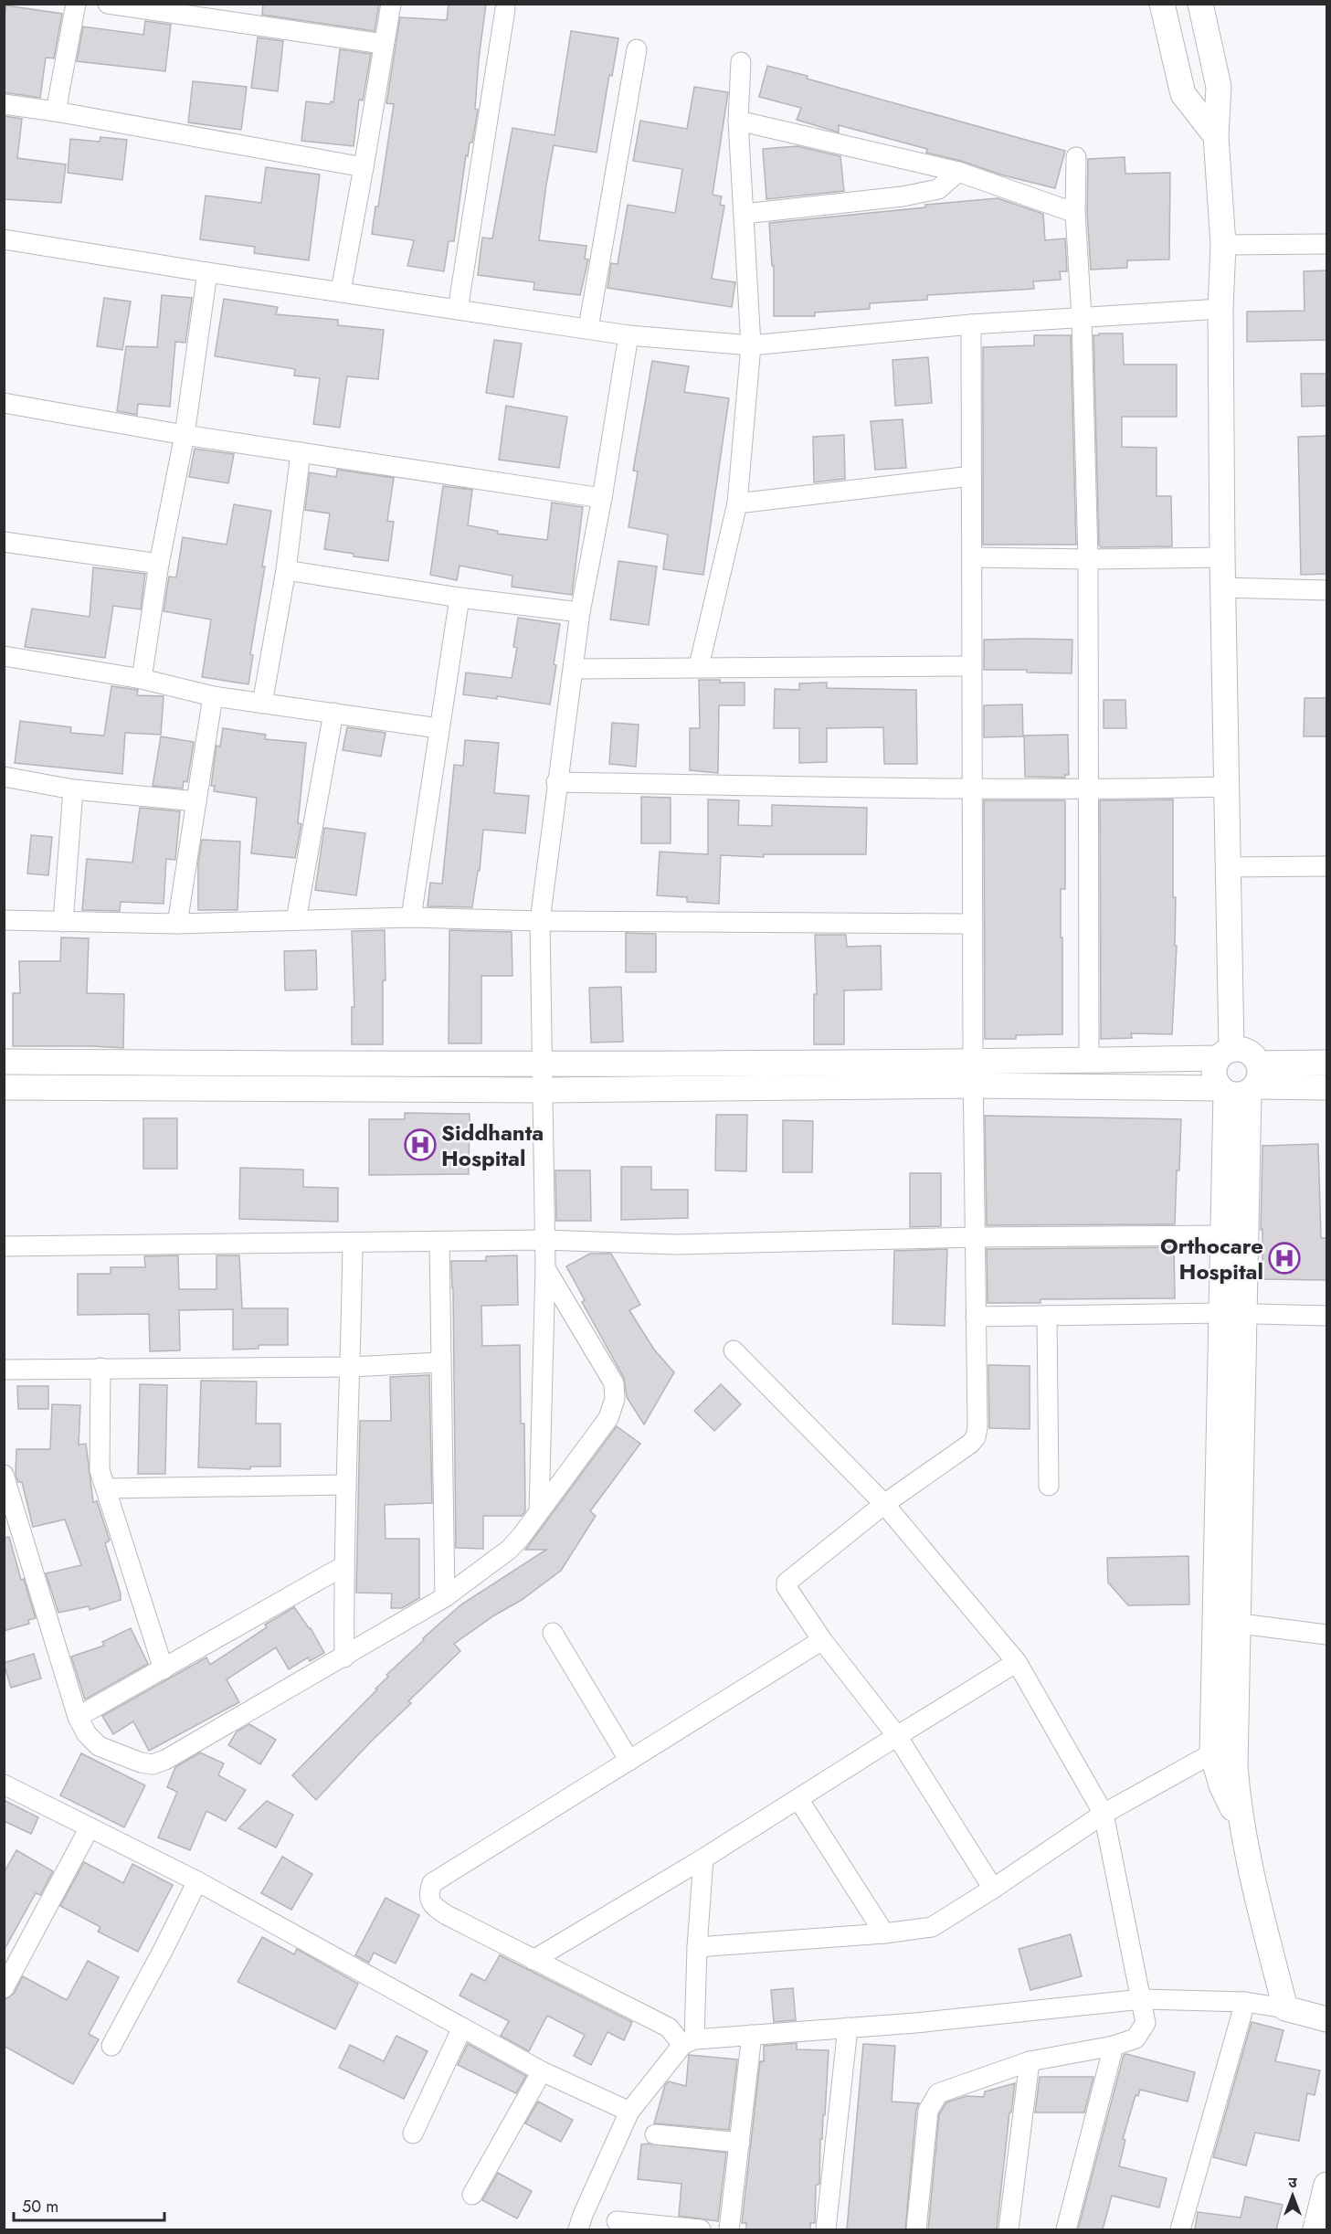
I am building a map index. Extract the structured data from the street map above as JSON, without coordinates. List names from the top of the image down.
{
  "places": {
    "hospital": ["Siddhanta Hospital", "Orthocare Hospital"]
  },
  "scale_bar": "50 m",
  "north": "top"
}
